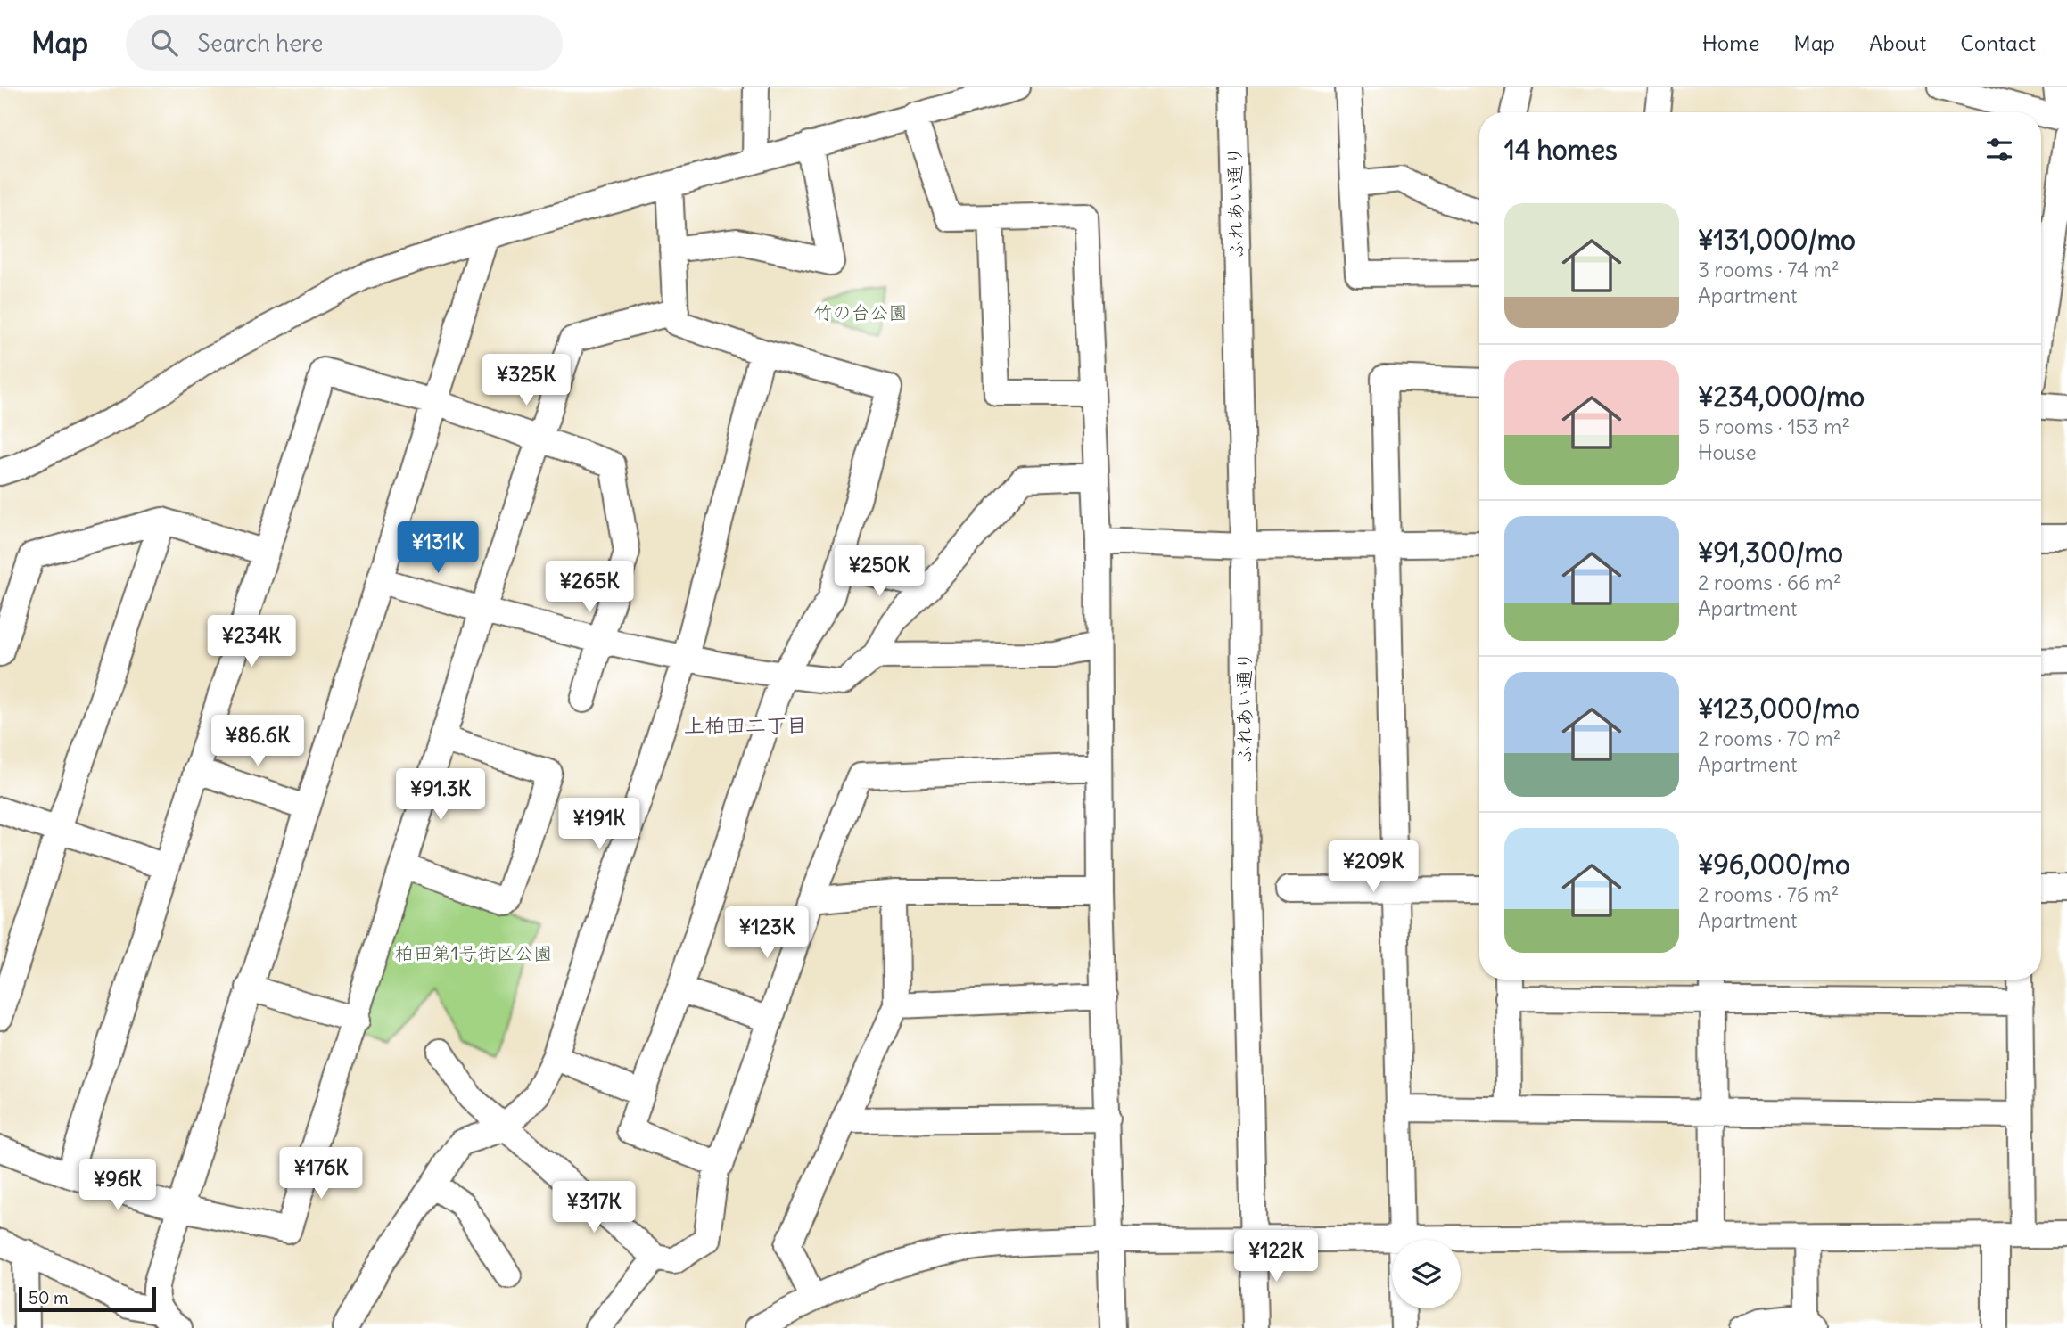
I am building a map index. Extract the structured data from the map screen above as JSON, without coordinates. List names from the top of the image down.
{
  "streets": {
    "street": ["ふれあい通り"]
  },
  "districts": ["上柏田二丁目"],
  "parks": ["竹の台公園", "柏田第1号街区公園"],
  "scale_bar": "50 m",
  "page": {
    "header": "Map",
    "search": "Search here",
    "nav": [
      "Home",
      "Map",
      "About",
      "Contact"
    ],
    "heading": "14 homes",
    "list": [
      {
        "name": "¥131,000/mo",
        "note": "3 rooms · 74 m² · Apartment"
      },
      {
        "name": "¥234,000/mo",
        "note": "5 rooms · 153 m² · House"
      },
      {
        "name": "¥91,300/mo",
        "note": "2 rooms · 66 m² · Apartment"
      },
      {
        "name": "¥123,000/mo",
        "note": "2 rooms · 70 m² · Apartment"
      },
      {
        "name": "¥96,000/mo",
        "note": "2 rooms · 76 m² · Apartment"
      }
    ],
    "price": [
      "¥325K",
      "¥131K",
      "¥250K",
      "¥265K",
      "¥234K",
      "¥86.6K",
      "¥91.3K",
      "¥191K",
      "¥209K",
      "¥123K",
      "¥176K",
      "¥96K",
      "¥317K",
      "¥122K"
    ],
    "scale": "50 m"
  }
}
